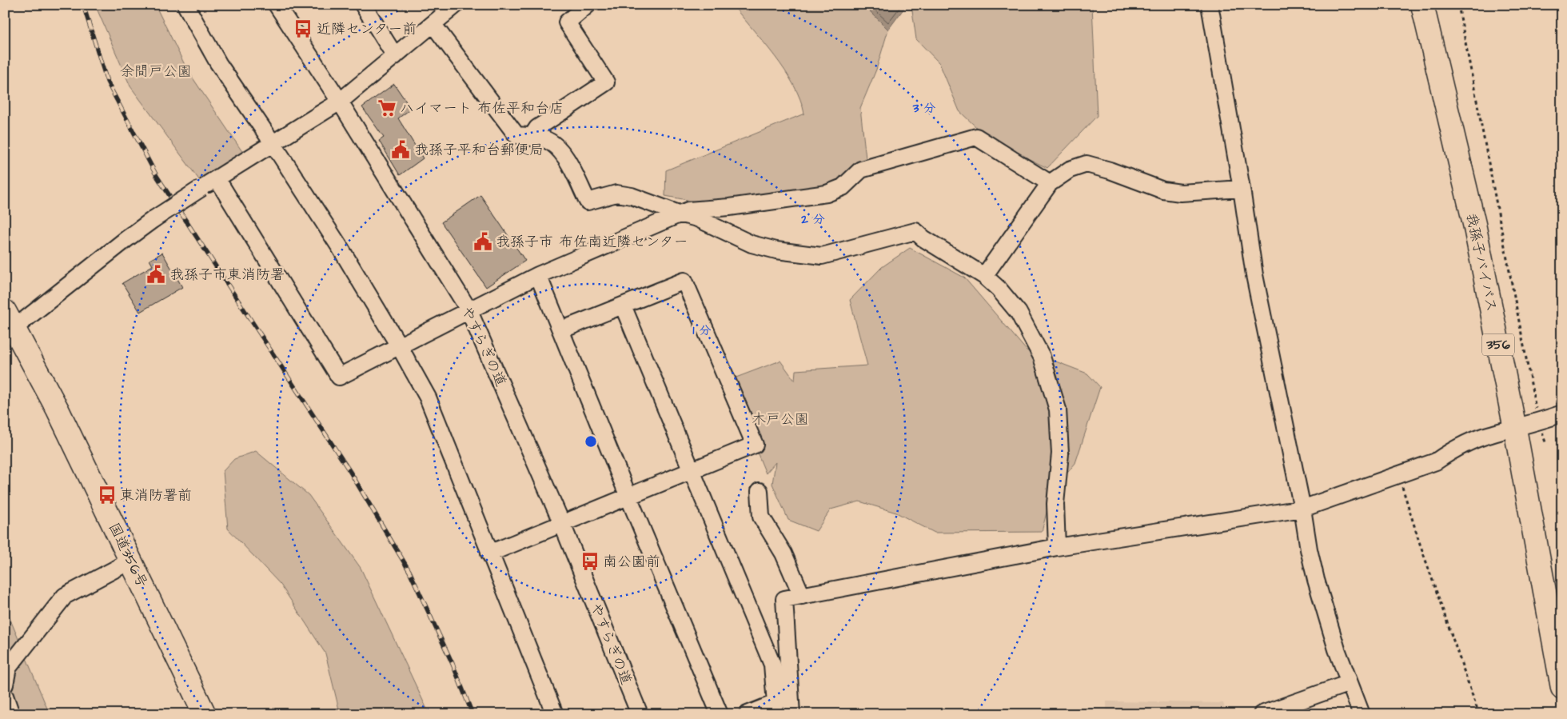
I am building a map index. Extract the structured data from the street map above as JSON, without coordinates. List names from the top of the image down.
{
  "streets": {
    "highway": ["我孫子バイパス", "356", "国道356号"],
    "street": ["やすらぎの道"]
  },
  "parks": ["余間戸公園", "木戸公園"],
  "places": {
    "bus stop": ["近隣センター前", "東消防署前", "南公園前"],
    "supermarket": ["ハイマート 布佐平和台店"],
    "public building": ["我孫子平和台郵便局", "我孫子市 布佐南近隣センター", "我孫子市東消防署"]
  },
  "rings": ["3 分", "2 分", "1 分"]
}
